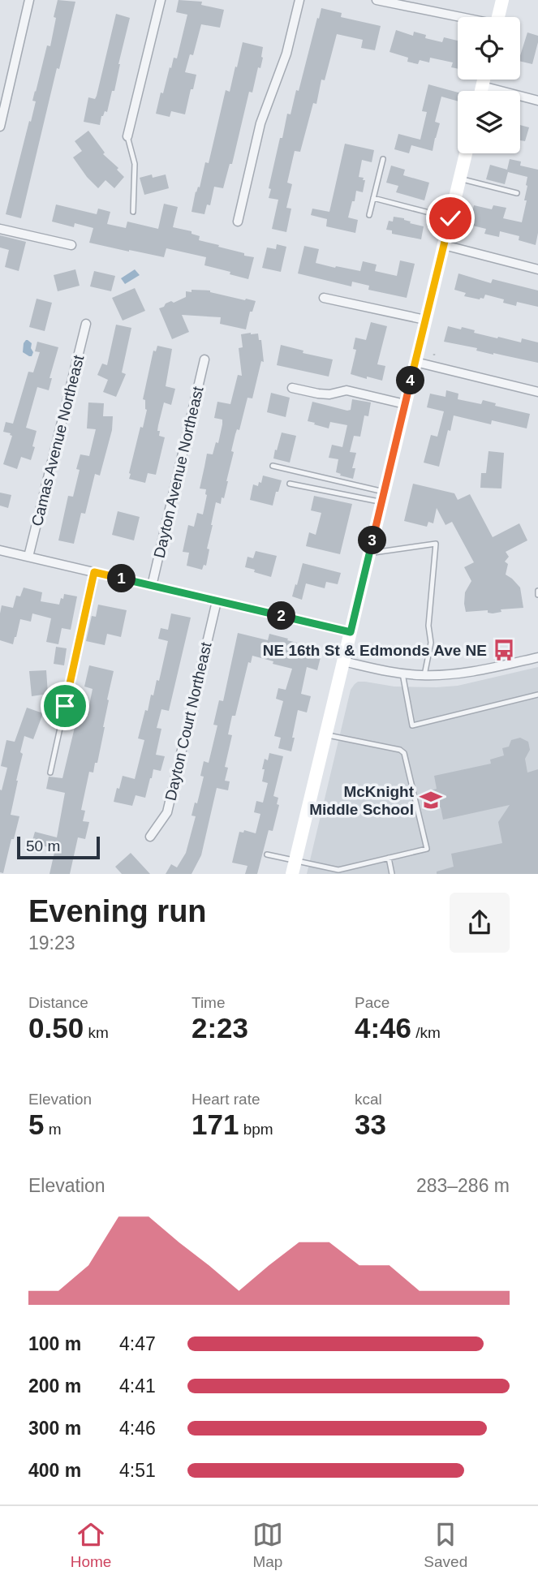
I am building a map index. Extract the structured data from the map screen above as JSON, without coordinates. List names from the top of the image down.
{
  "streets": {
    "street": ["Camas Avenue Northeast", "Dayton Avenue Northeast", "Dayton Court Northeast"]
  },
  "places": {
    "bus stop": ["NE 16th St & Edmonds Ave NE"],
    "school or university": ["McKnight Middle School"]
  },
  "scale_bar": "50 m",
  "page": {
    "pins": [
      "4",
      "3",
      "1",
      "2"
    ],
    "scale": "50 m",
    "heading": ["Evening run", "19:23"],
    "stats": [
      ["Distance", "0.50 km"],
      ["Time", "2:23"],
      ["Pace", "4:46 /km"],
      ["Elevation", "5 m"],
      ["Heart rate", "171 bpm"],
      ["kcal", "33"]
    ],
    "chart": ["Elevation", "283–286 m"],
    "list": [
      {
        "name": "100 m",
        "note": "4:47"
      },
      {
        "name": "200 m",
        "note": "4:41"
      },
      {
        "name": "300 m",
        "note": "4:46"
      },
      {
        "name": "400 m",
        "note": "4:51"
      }
    ],
    "tabs": ["Home", "Map", "Saved"]
  }
}
